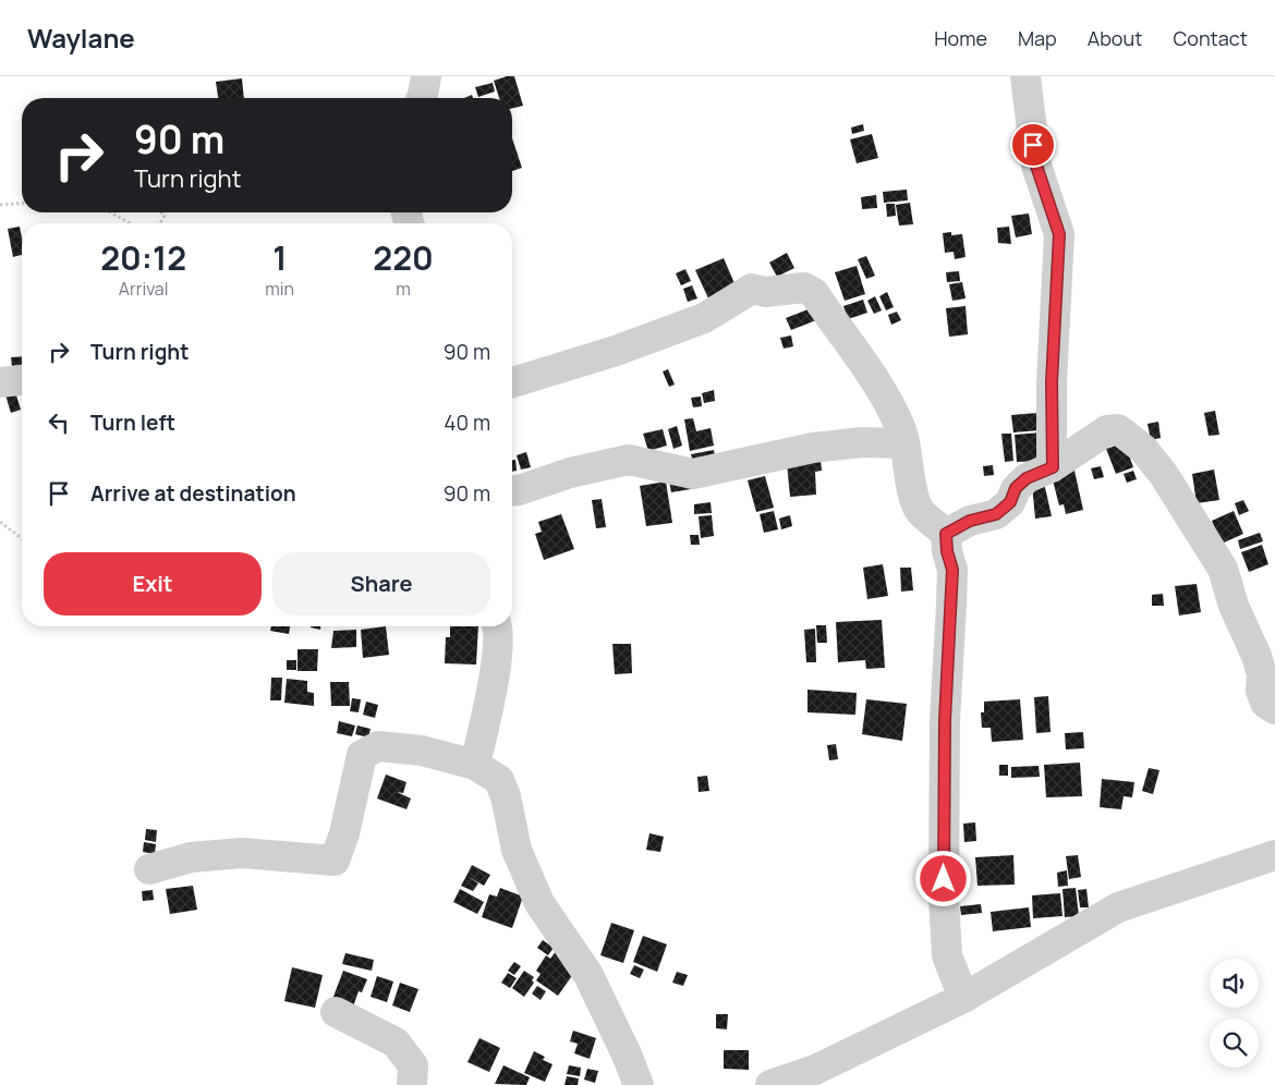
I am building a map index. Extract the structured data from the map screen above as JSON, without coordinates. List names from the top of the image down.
{
  "page": {
    "header": "Waylane",
    "nav": [
      "Home",
      "Map",
      "About",
      "Contact"
    ],
    "turn": ["90 m", "Turn right"],
    "eta": [
      "20:12",
      "Arrival",
      "1",
      "min",
      "220",
      "m"
    ],
    "list": [
      {
        "name": "Turn right",
        "value": "90 m"
      },
      {
        "name": "Turn left",
        "value": "40 m"
      },
      {
        "name": "Arrive at destination",
        "value": "90 m"
      }
    ],
    "buttons": ["Exit", "Share"]
  }
}
